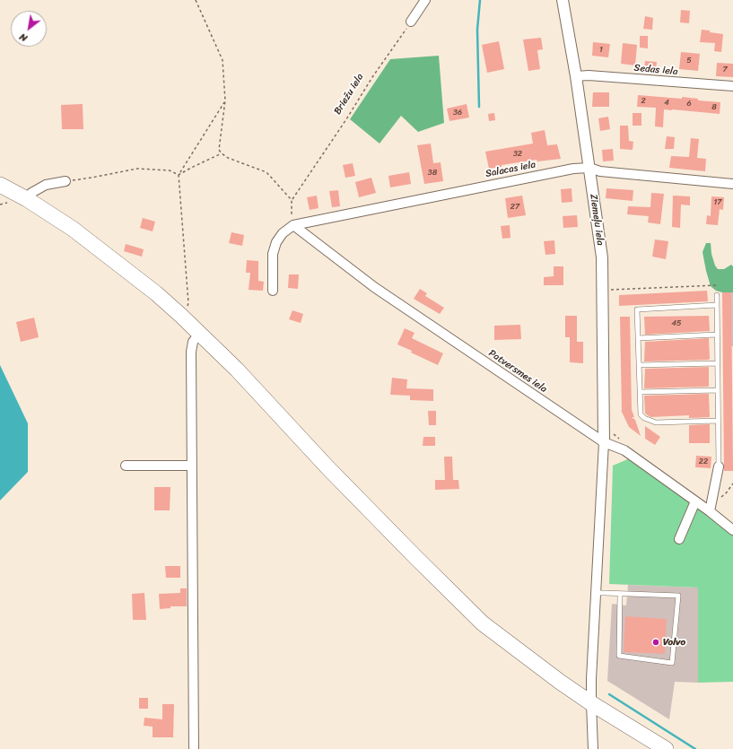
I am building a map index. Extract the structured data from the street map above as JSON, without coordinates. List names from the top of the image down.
{
  "streets": {
    "street": [
      "Sedas iela",
      "Salacas iela",
      "Ziemeļu iela",
      "Patversmes iela"
    ],
    "path": ["Briežu iela"]
  },
  "crossings": [
    ["Sedas iela", "Ziemeļu iela"],
    ["Salacas iela", "Ziemeļu iela"],
    ["Salacas iela", "Patversmes iela"],
    ["Ziemeļu iela", "Patversmes iela"]
  ],
  "places": ["Volvo"],
  "house_numbers": [
    "1",
    "5",
    "7",
    "2",
    "4",
    "6",
    "8",
    "36",
    "32",
    "38",
    "17",
    "27",
    "45",
    "22"
  ],
  "north": "bottom left"
}
